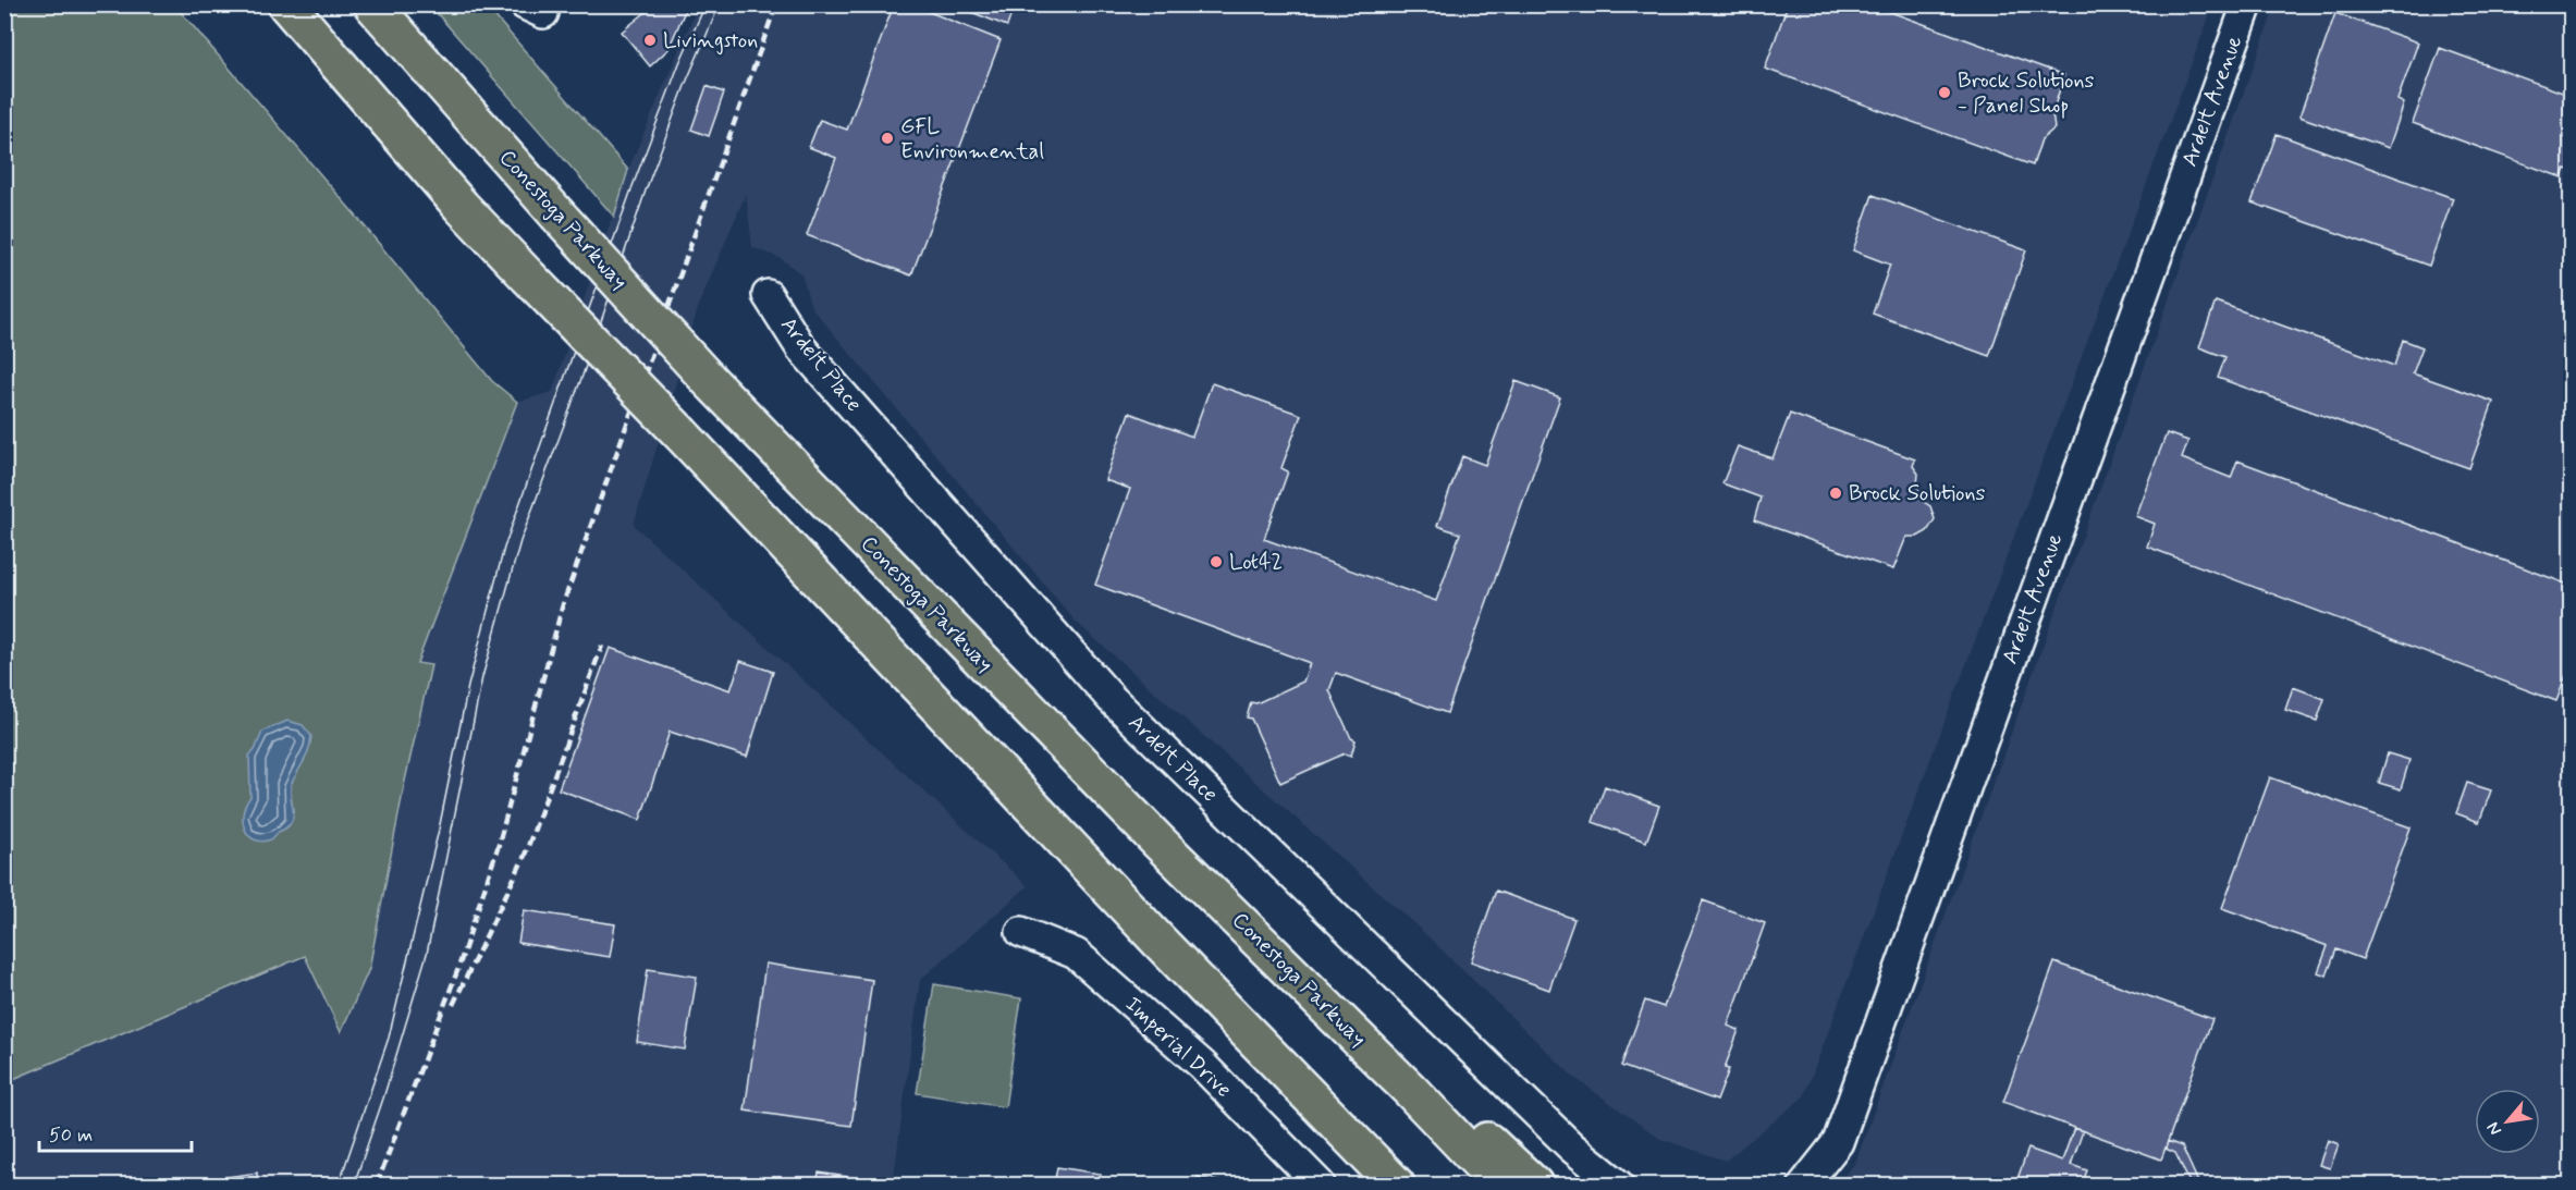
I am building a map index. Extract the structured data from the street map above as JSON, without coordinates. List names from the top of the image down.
{
  "streets": {
    "highway": ["Conestoga Parkway"],
    "street": ["Ardelt Avenue", "Ardelt Place", "Imperial Drive"]
  },
  "places": [
    "Livingston",
    "Brock Solutions - Panel Shop",
    "GFL Environmental",
    "Brock Solutions",
    "Lot42"
  ],
  "scale_bar": "50 m",
  "north": "bottom left"
}
